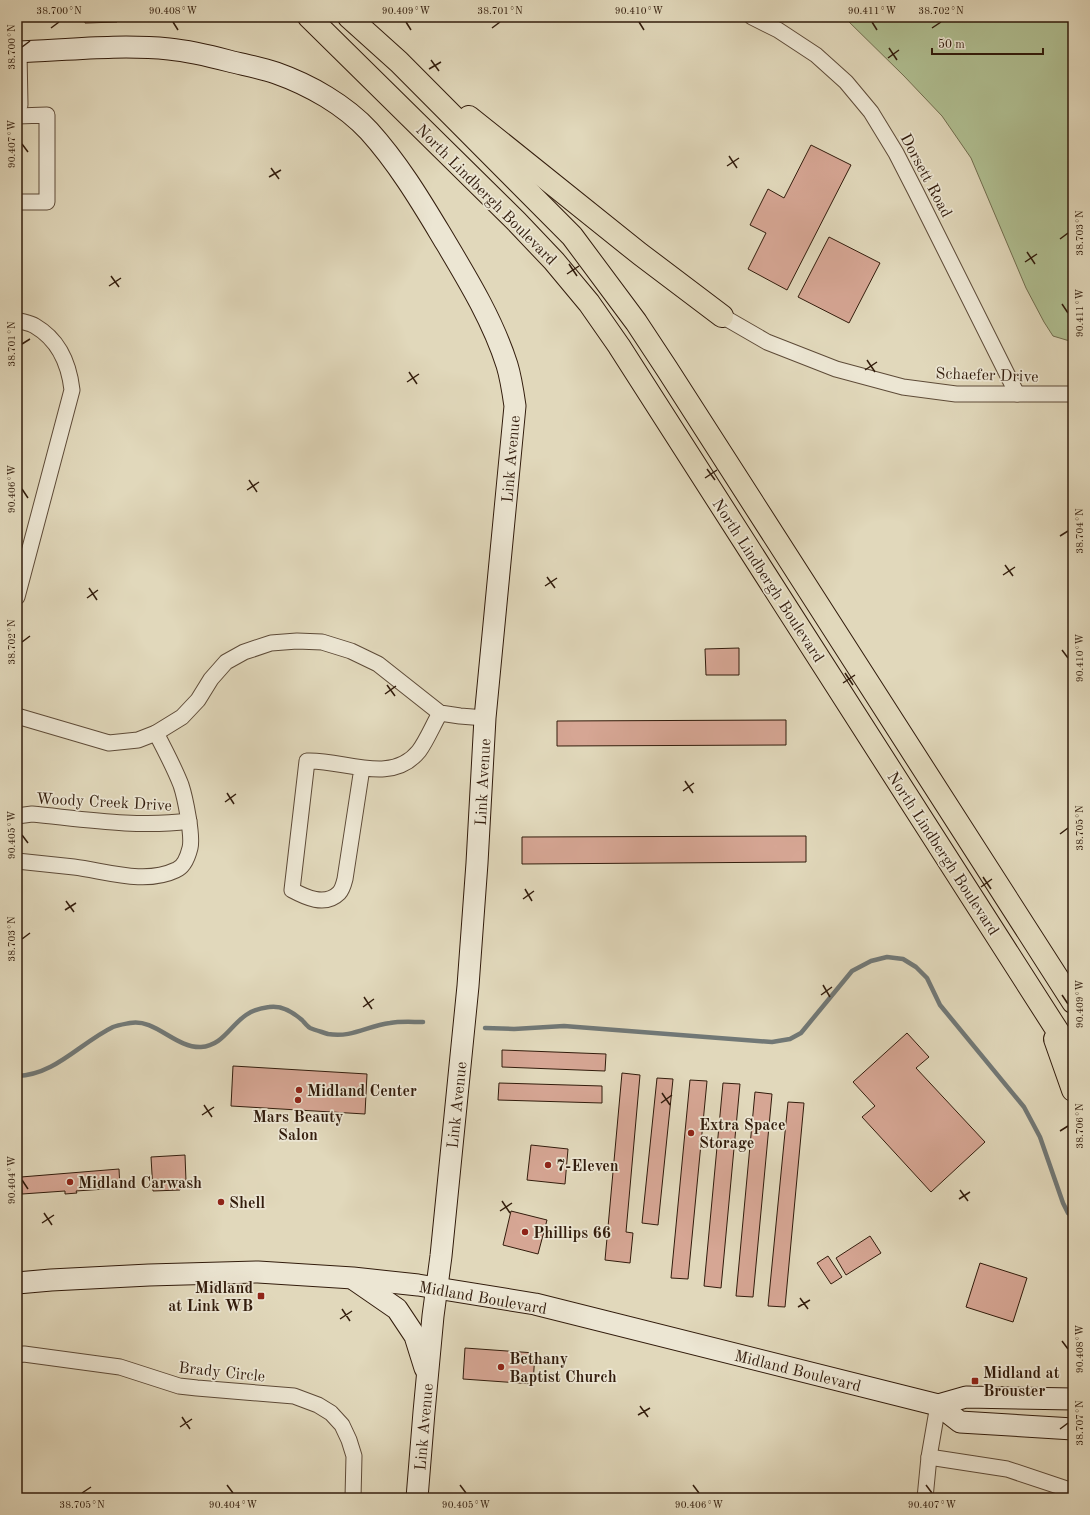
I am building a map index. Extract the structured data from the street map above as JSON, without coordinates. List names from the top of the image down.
{
  "streets": {
    "highway": ["North Lindbergh Boulevard"],
    "street": [
      "Dorsett Road",
      "Schaefer Drive",
      "Link Avenue",
      "Woody Creek Drive",
      "Midland Boulevard",
      "Brady Circle"
    ]
  },
  "crossings": [
    ["Dorsett Road", "Schaefer Drive"],
    ["Link Avenue", "Midland Boulevard"]
  ],
  "places": {
    "other": [
      "Midland Center",
      "Mars Beauty Salon",
      "Extra Space Storage",
      "7-Eleven",
      "Midland Carwash",
      "Shell",
      "Phillips 66",
      "Bethany Baptist Church"
    ],
    "transit": ["Midland at Link WB", "Midland at Brouster"]
  },
  "scale_bar": "50 m",
  "coordinates": [
    "38.700°N",
    "90.408°W",
    "90.409°W",
    "38.701°N",
    "90.410°W",
    "90.411°W",
    "38.702°N",
    "90.407°W",
    "38.703°N",
    "90.406°W",
    "38.704°N",
    "38.705°N",
    "90.405°W",
    "38.706°N",
    "90.404°W",
    "38.707°N"
  ]
}
